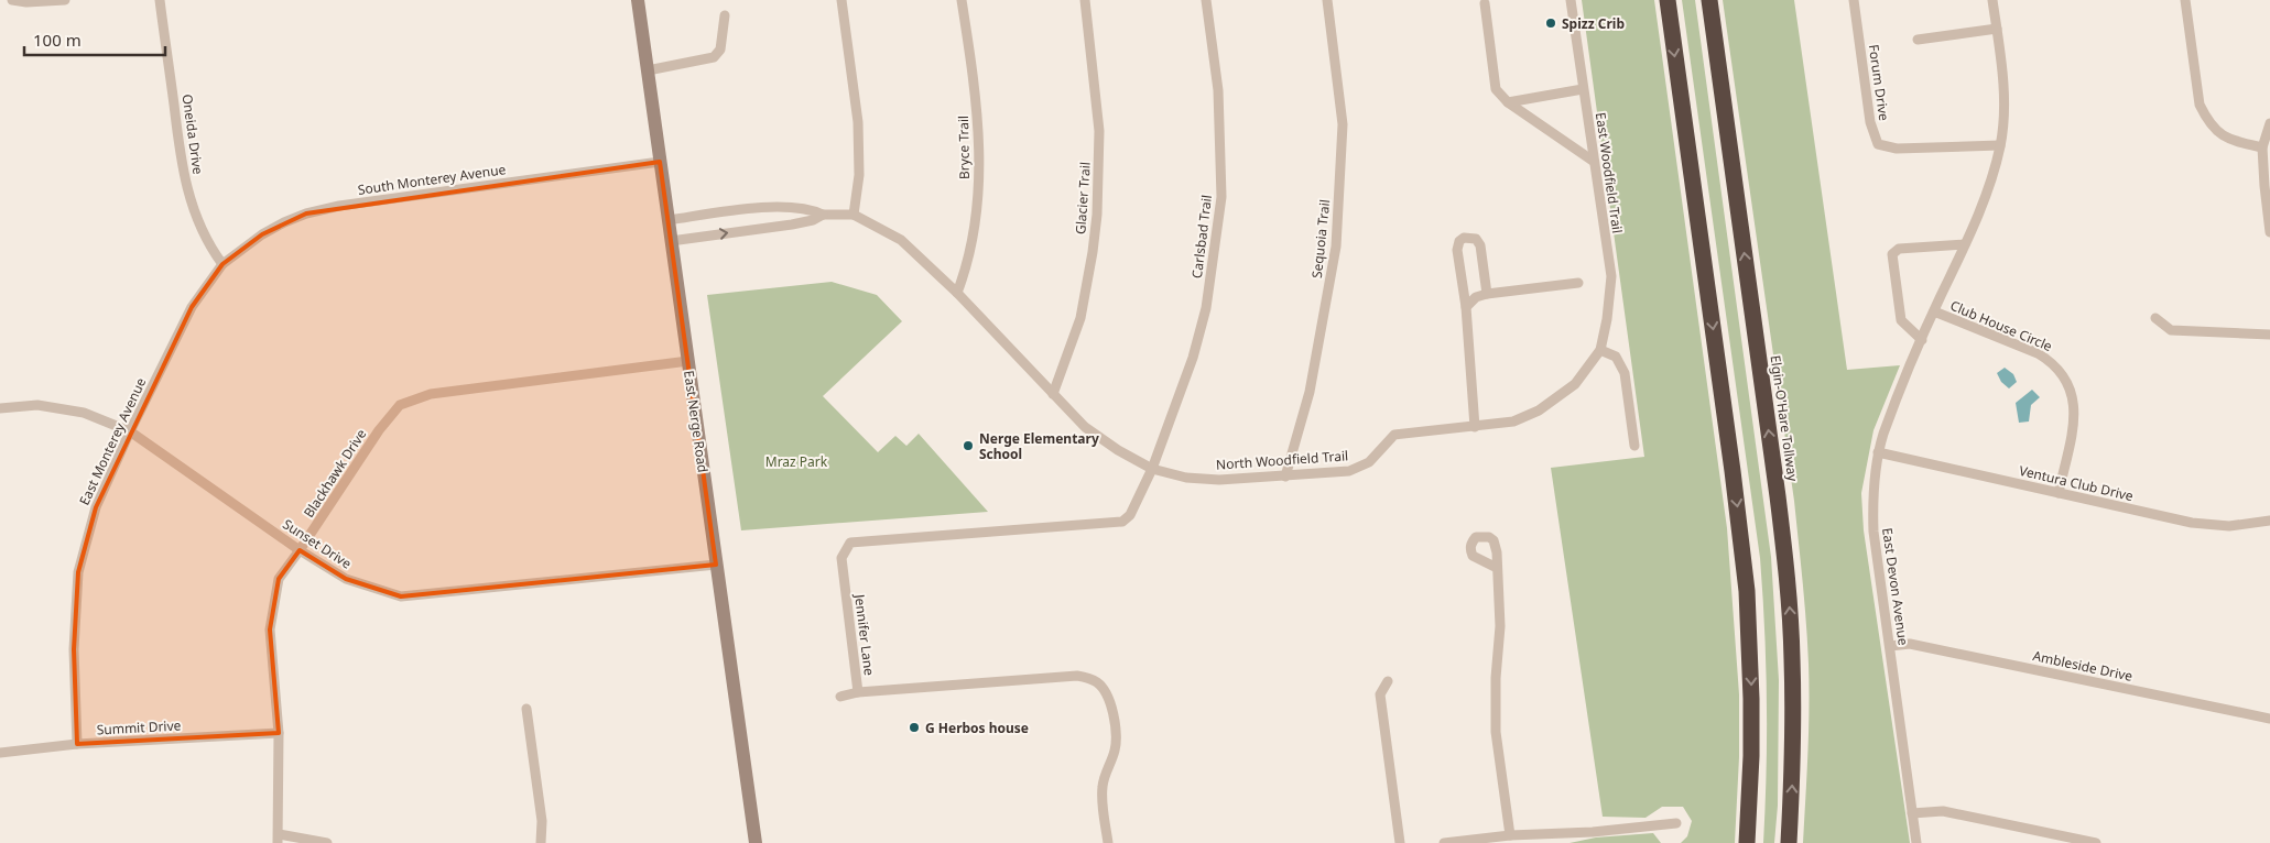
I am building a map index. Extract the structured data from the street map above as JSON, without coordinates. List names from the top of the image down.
{
  "streets": {
    "highway": ["Elgin-O'Hare Tollway"],
    "main road": ["East Nerge Road"],
    "street": [
      "Forum Drive",
      "Oneida Drive",
      "Bryce Trail",
      "East Woodfield Trail",
      "South Monterey Avenue",
      "Glacier Trail",
      "Carlsbad Trail",
      "Sequoia Trail",
      "Club House Circle",
      "East Monterey Avenue",
      "North Woodfield Trail",
      "Blackhawk Drive",
      "Ventura Club Drive",
      "Sunset Drive",
      "East Devon Avenue",
      "Jennifer Lane",
      "Ambleside Drive",
      "Summit Drive"
    ]
  },
  "crossings": [
    ["Forum Drive", "East Devon Avenue"],
    ["Oneida Drive", "South Monterey Avenue"],
    ["Oneida Drive", "East Monterey Avenue"],
    ["Bryce Trail", "North Woodfield Trail"],
    ["East Woodfield Trail", "North Woodfield Trail"],
    ["South Monterey Avenue", "East Nerge Road"],
    ["South Monterey Avenue", "East Monterey Avenue"],
    ["Glacier Trail", "North Woodfield Trail"],
    ["Carlsbad Trail", "North Woodfield Trail"],
    ["Carlsbad Trail", "Jennifer Lane"],
    ["Sequoia Trail", "North Woodfield Trail"],
    ["Club House Circle", "Ventura Club Drive"],
    ["Club House Circle", "East Devon Avenue"],
    ["East Nerge Road", "Blackhawk Drive"],
    ["East Nerge Road", "Sunset Drive"],
    ["East Monterey Avenue", "Sunset Drive"],
    ["East Monterey Avenue", "Summit Drive"],
    ["North Woodfield Trail", "Jennifer Lane"],
    ["Blackhawk Drive", "Sunset Drive"],
    ["Blackhawk Drive", "Summit Drive"],
    ["Ventura Club Drive", "East Devon Avenue"],
    ["East Devon Avenue", "Ambleside Drive"]
  ],
  "parks": ["Mraz Park"],
  "places": ["Spizz Crib", "Nerge Elementary School", "G Herbos house"],
  "scale_bar": "100 m"
}
